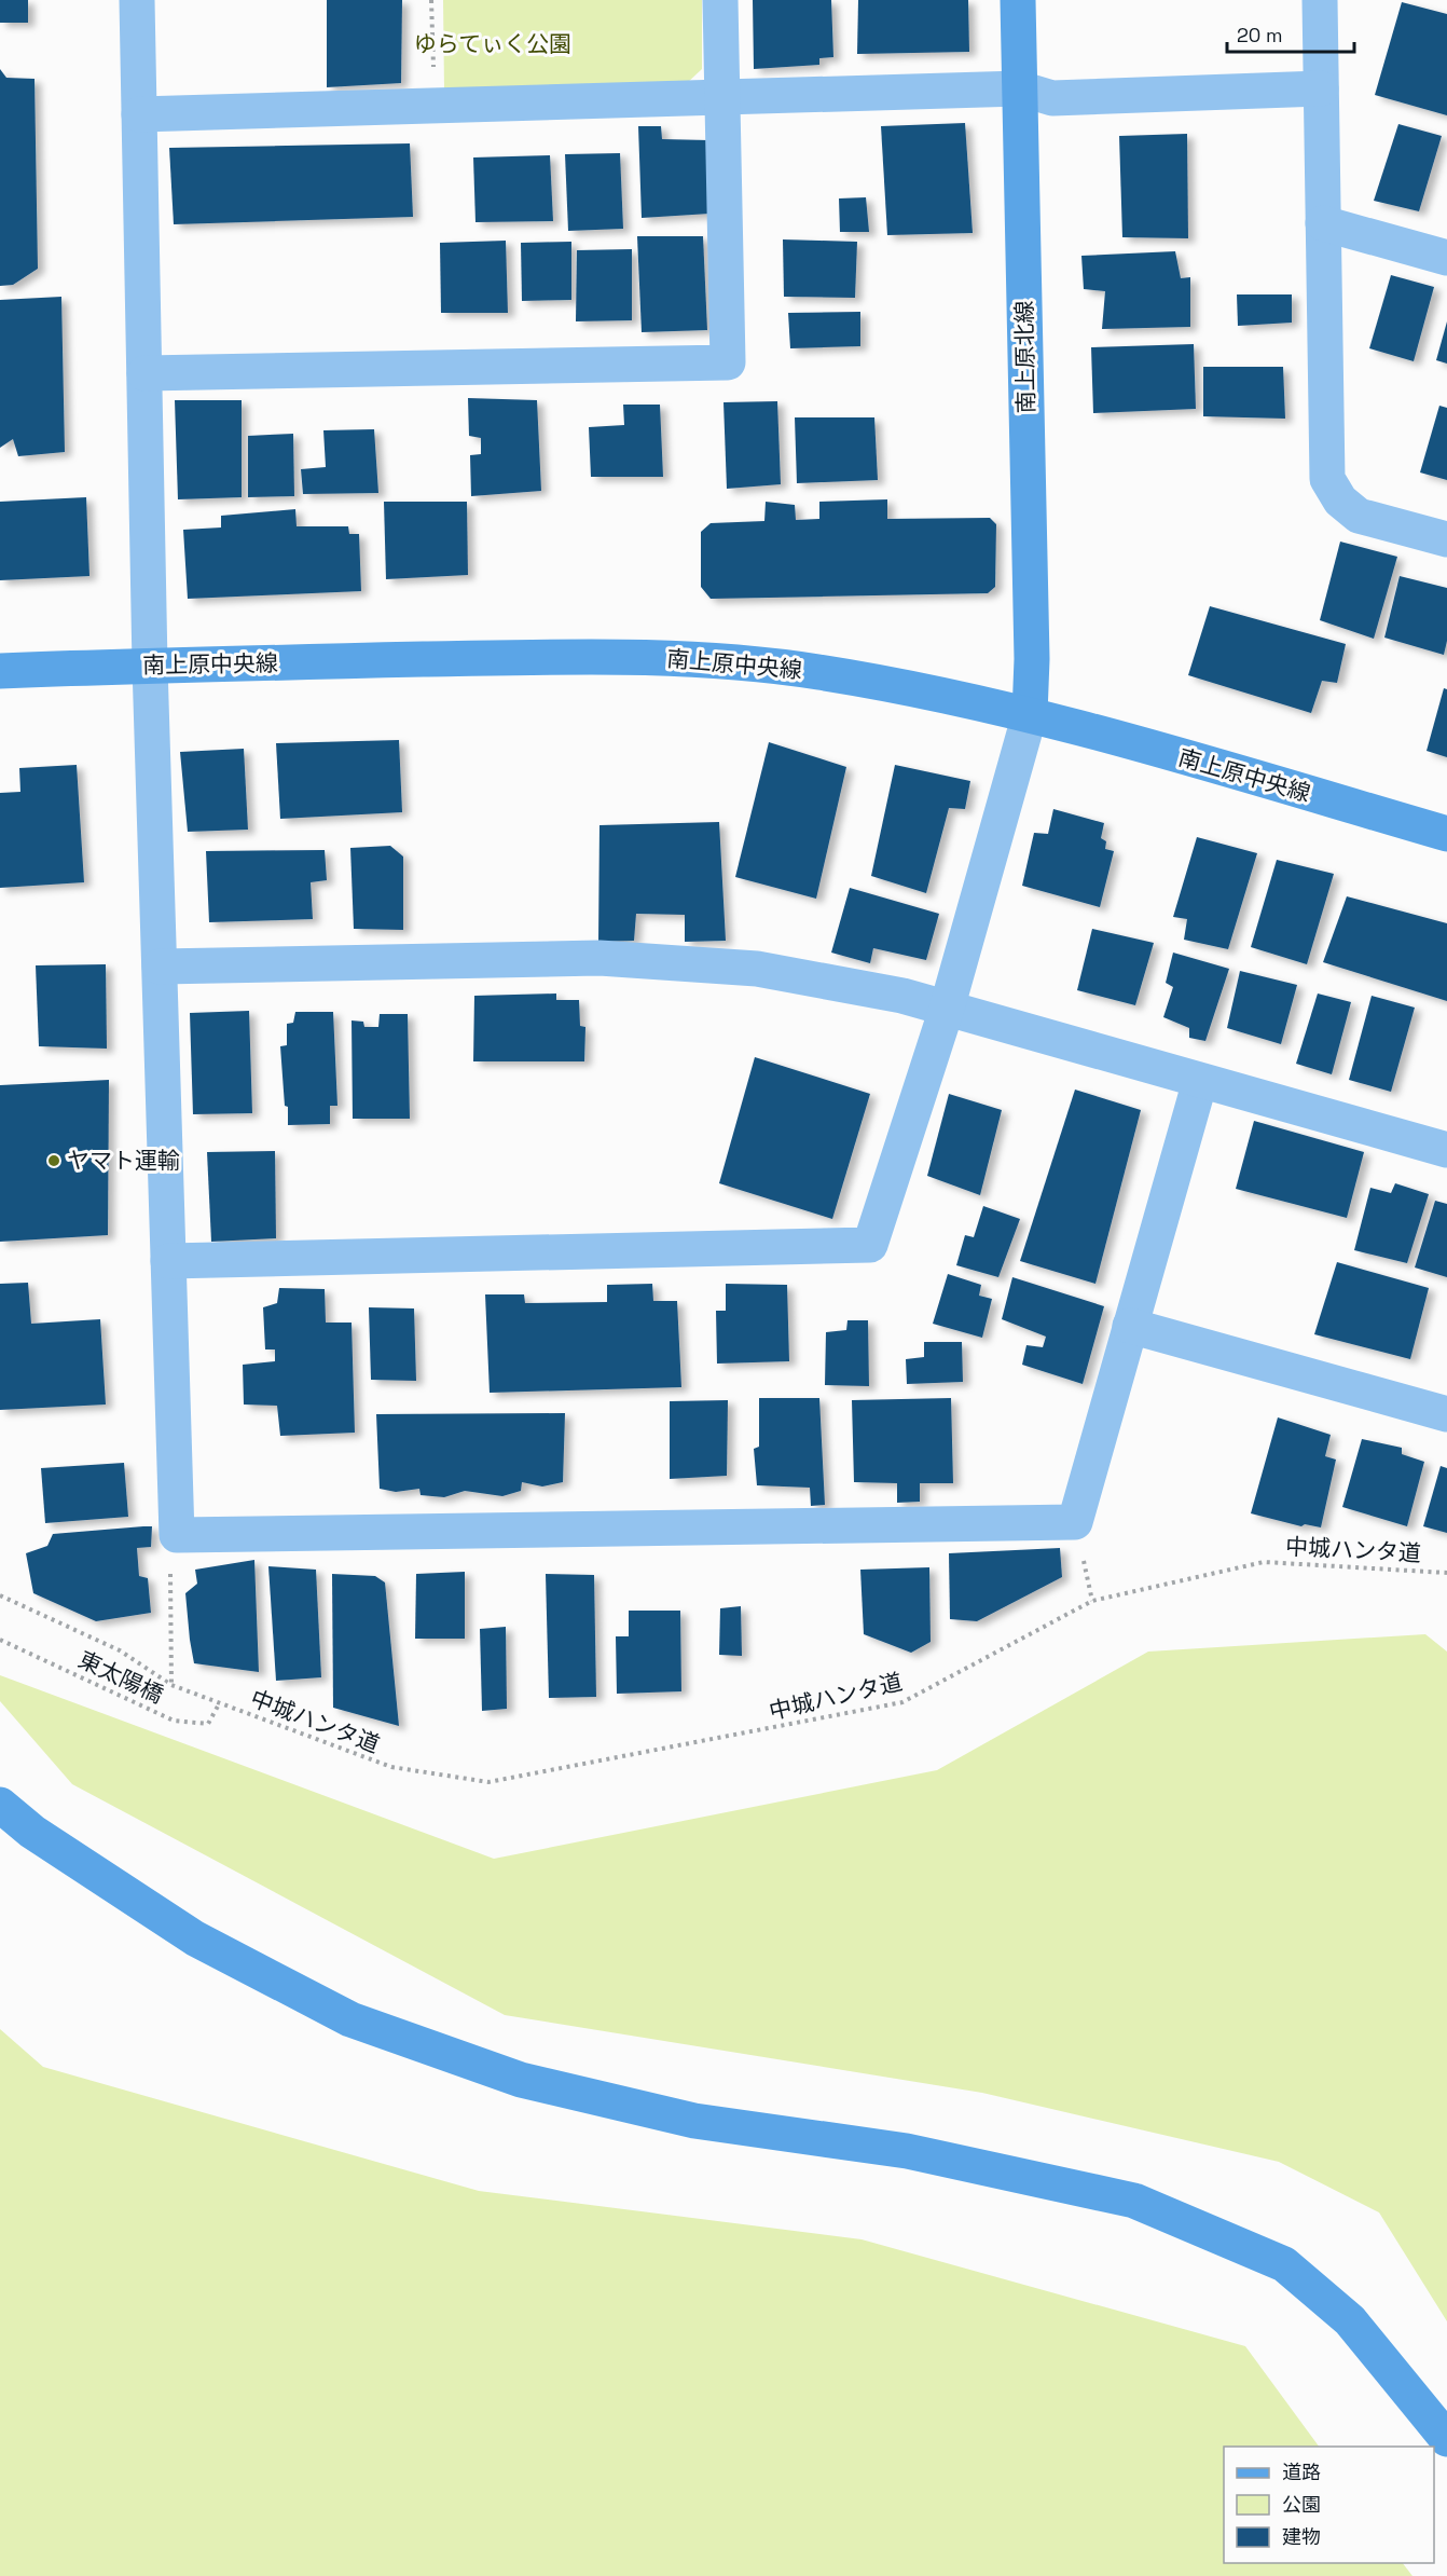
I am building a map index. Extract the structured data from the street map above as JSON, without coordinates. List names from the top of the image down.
{
  "streets": {
    "street": ["南上原北線", "南上原中央線"],
    "path": ["中城ハンタ道", "東太陽橋"]
  },
  "crossings": [
    ["南上原北線", "南上原中央線"],
    ["中城ハンタ道", "東太陽橋"]
  ],
  "parks": ["ゆらてぃく公園"],
  "places": ["ヤマト運輸"],
  "legend": ["道路", "公園", "建物"],
  "scale_bar": "20 m"
}
